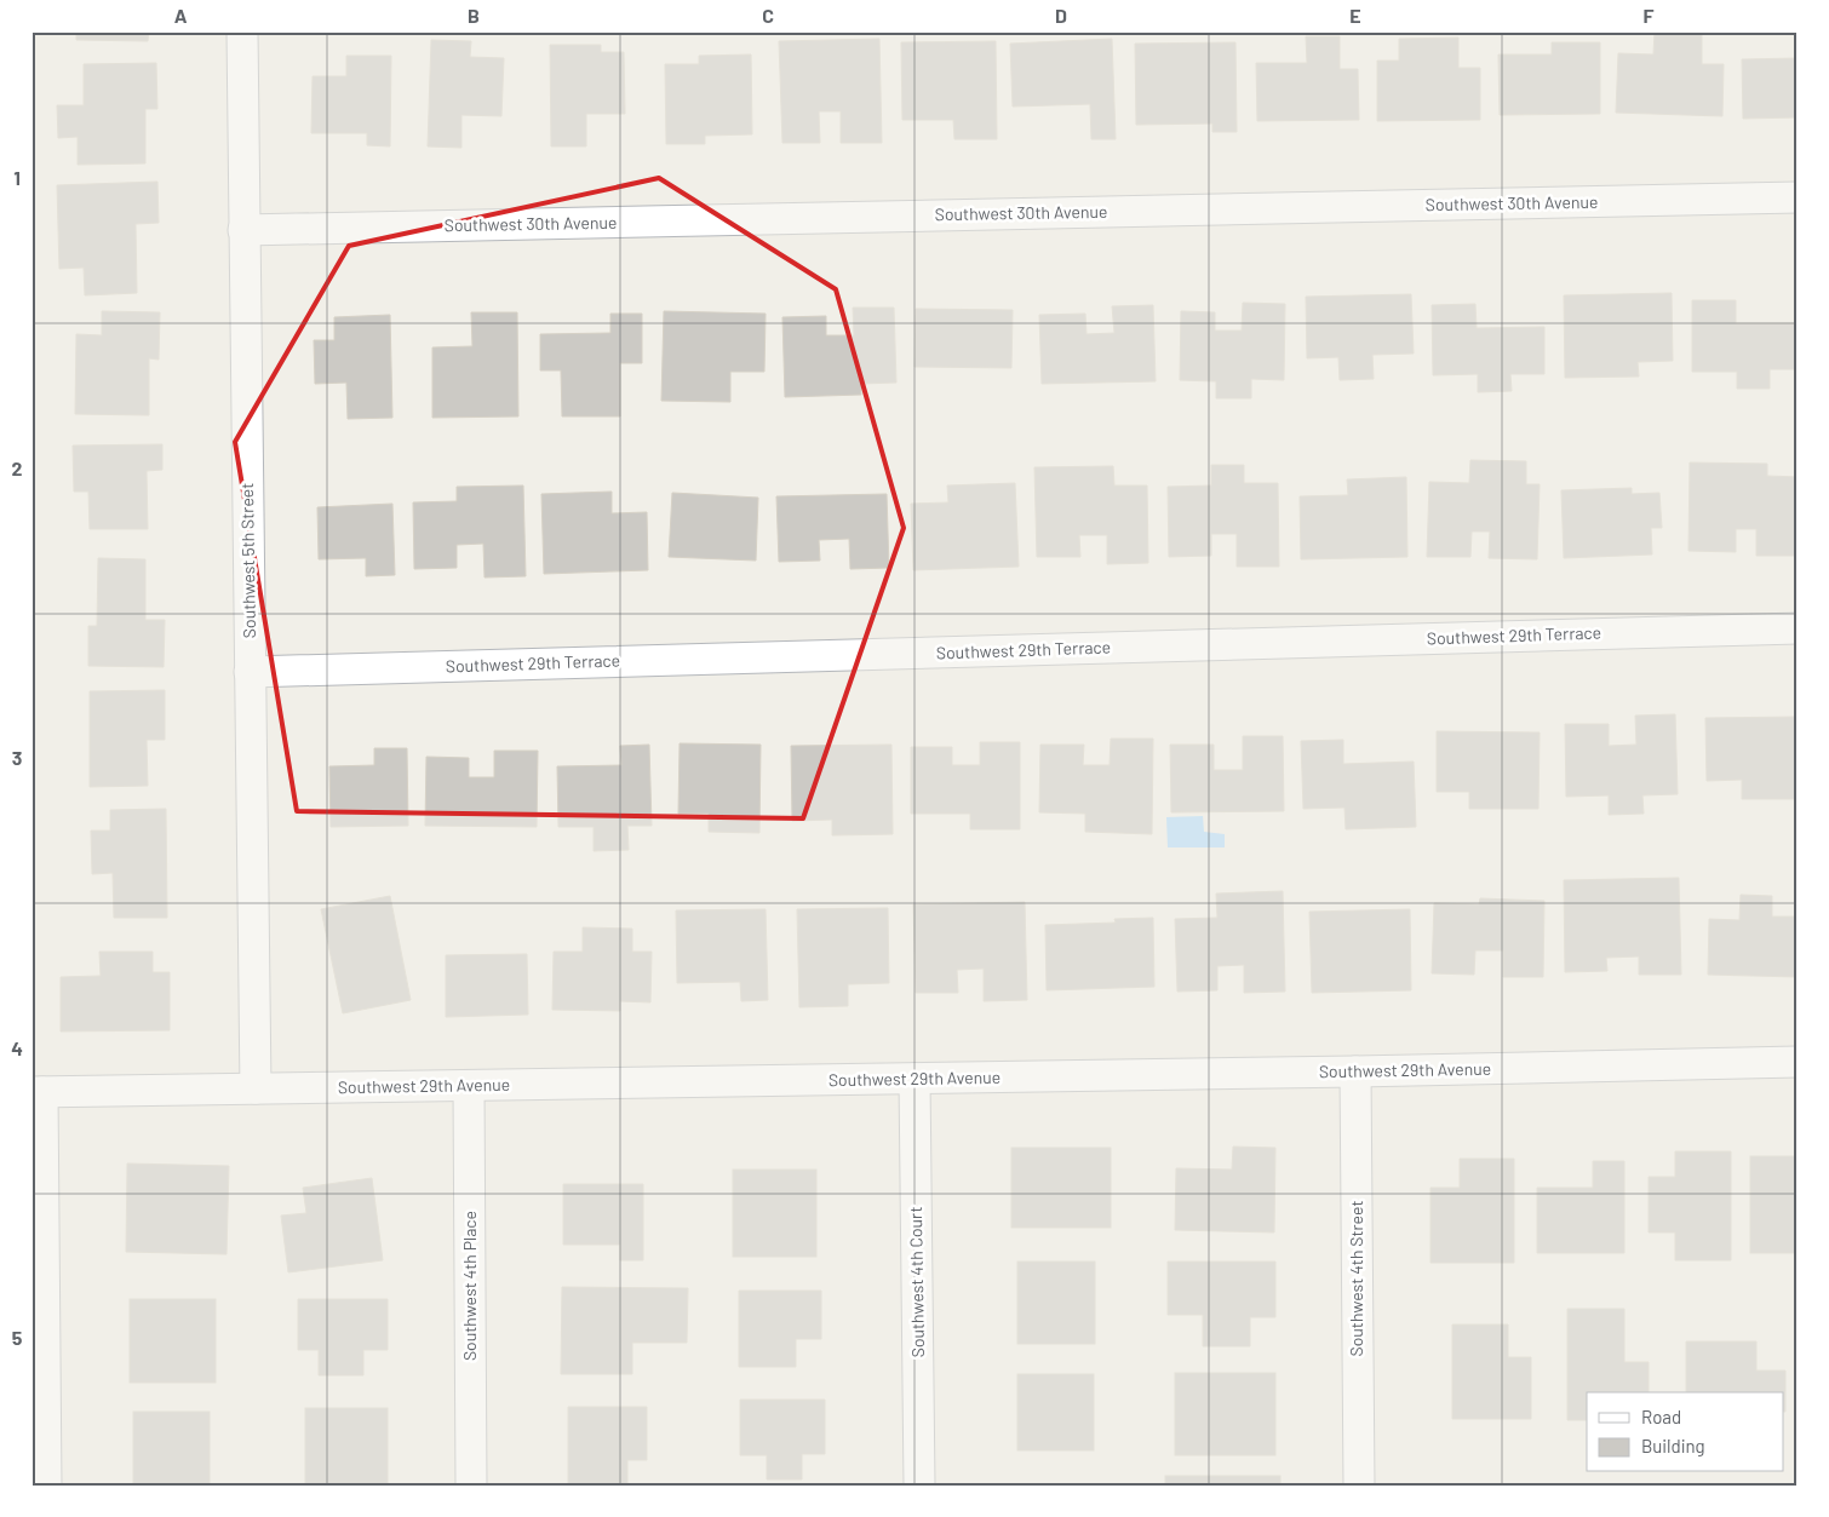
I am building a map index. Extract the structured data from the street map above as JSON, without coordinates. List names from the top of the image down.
{
  "streets": {
    "street": [
      "Southwest 30th Avenue",
      "Southwest 5th Street",
      "Southwest 29th Terrace",
      "Southwest 29th Avenue",
      "Southwest 4th Street",
      "Southwest 4th Court",
      "Southwest 4th Place"
    ]
  },
  "crossings": [
    ["Southwest 30th Avenue", "Southwest 5th Street"],
    ["Southwest 5th Street", "Southwest 29th Terrace"],
    ["Southwest 5th Street", "Southwest 29th Avenue"],
    ["Southwest 29th Avenue", "Southwest 4th Street"],
    ["Southwest 29th Avenue", "Southwest 4th Court"],
    ["Southwest 29th Avenue", "Southwest 4th Place"]
  ],
  "legend": ["Road", "Building"],
  "grid": {
    "columns": [
      "A",
      "B",
      "C",
      "D",
      "E",
      "F"
    ],
    "rows": [
      "1",
      "2",
      "3",
      "4",
      "5"
    ]
  }
}
